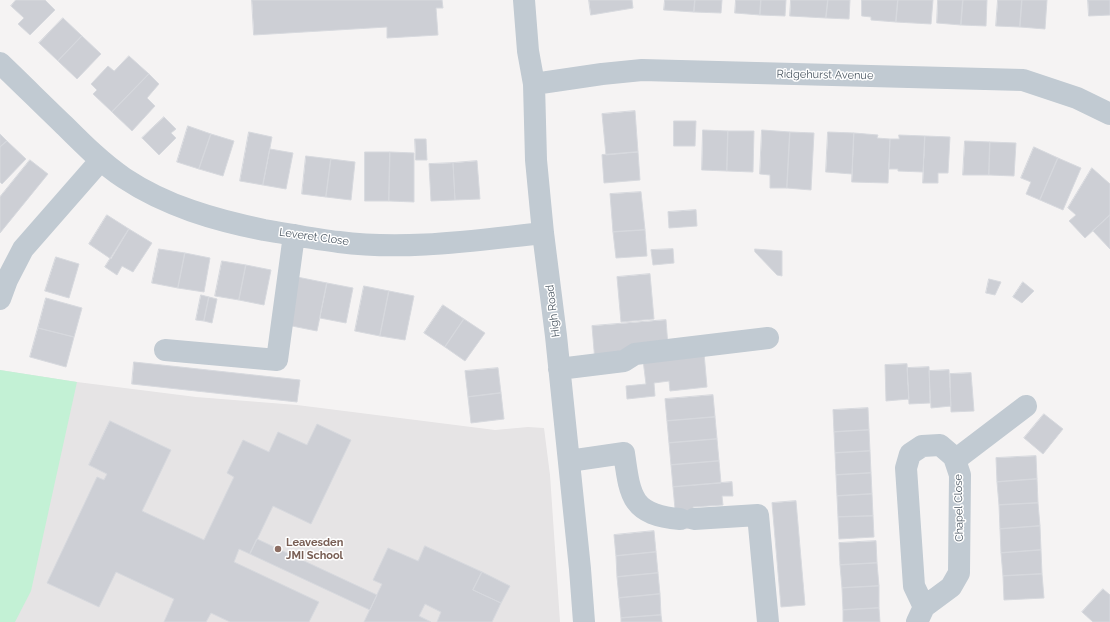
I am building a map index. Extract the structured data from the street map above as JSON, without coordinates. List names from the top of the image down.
{
  "streets": {
    "street": [
      "Ridgehurst Avenue",
      "Leveret Close",
      "High Road",
      "Chapel Close"
    ]
  },
  "crossings": [
    ["Ridgehurst Avenue", "High Road"],
    ["Leveret Close", "High Road"]
  ],
  "places": ["Leavesden JMI School"]
}
